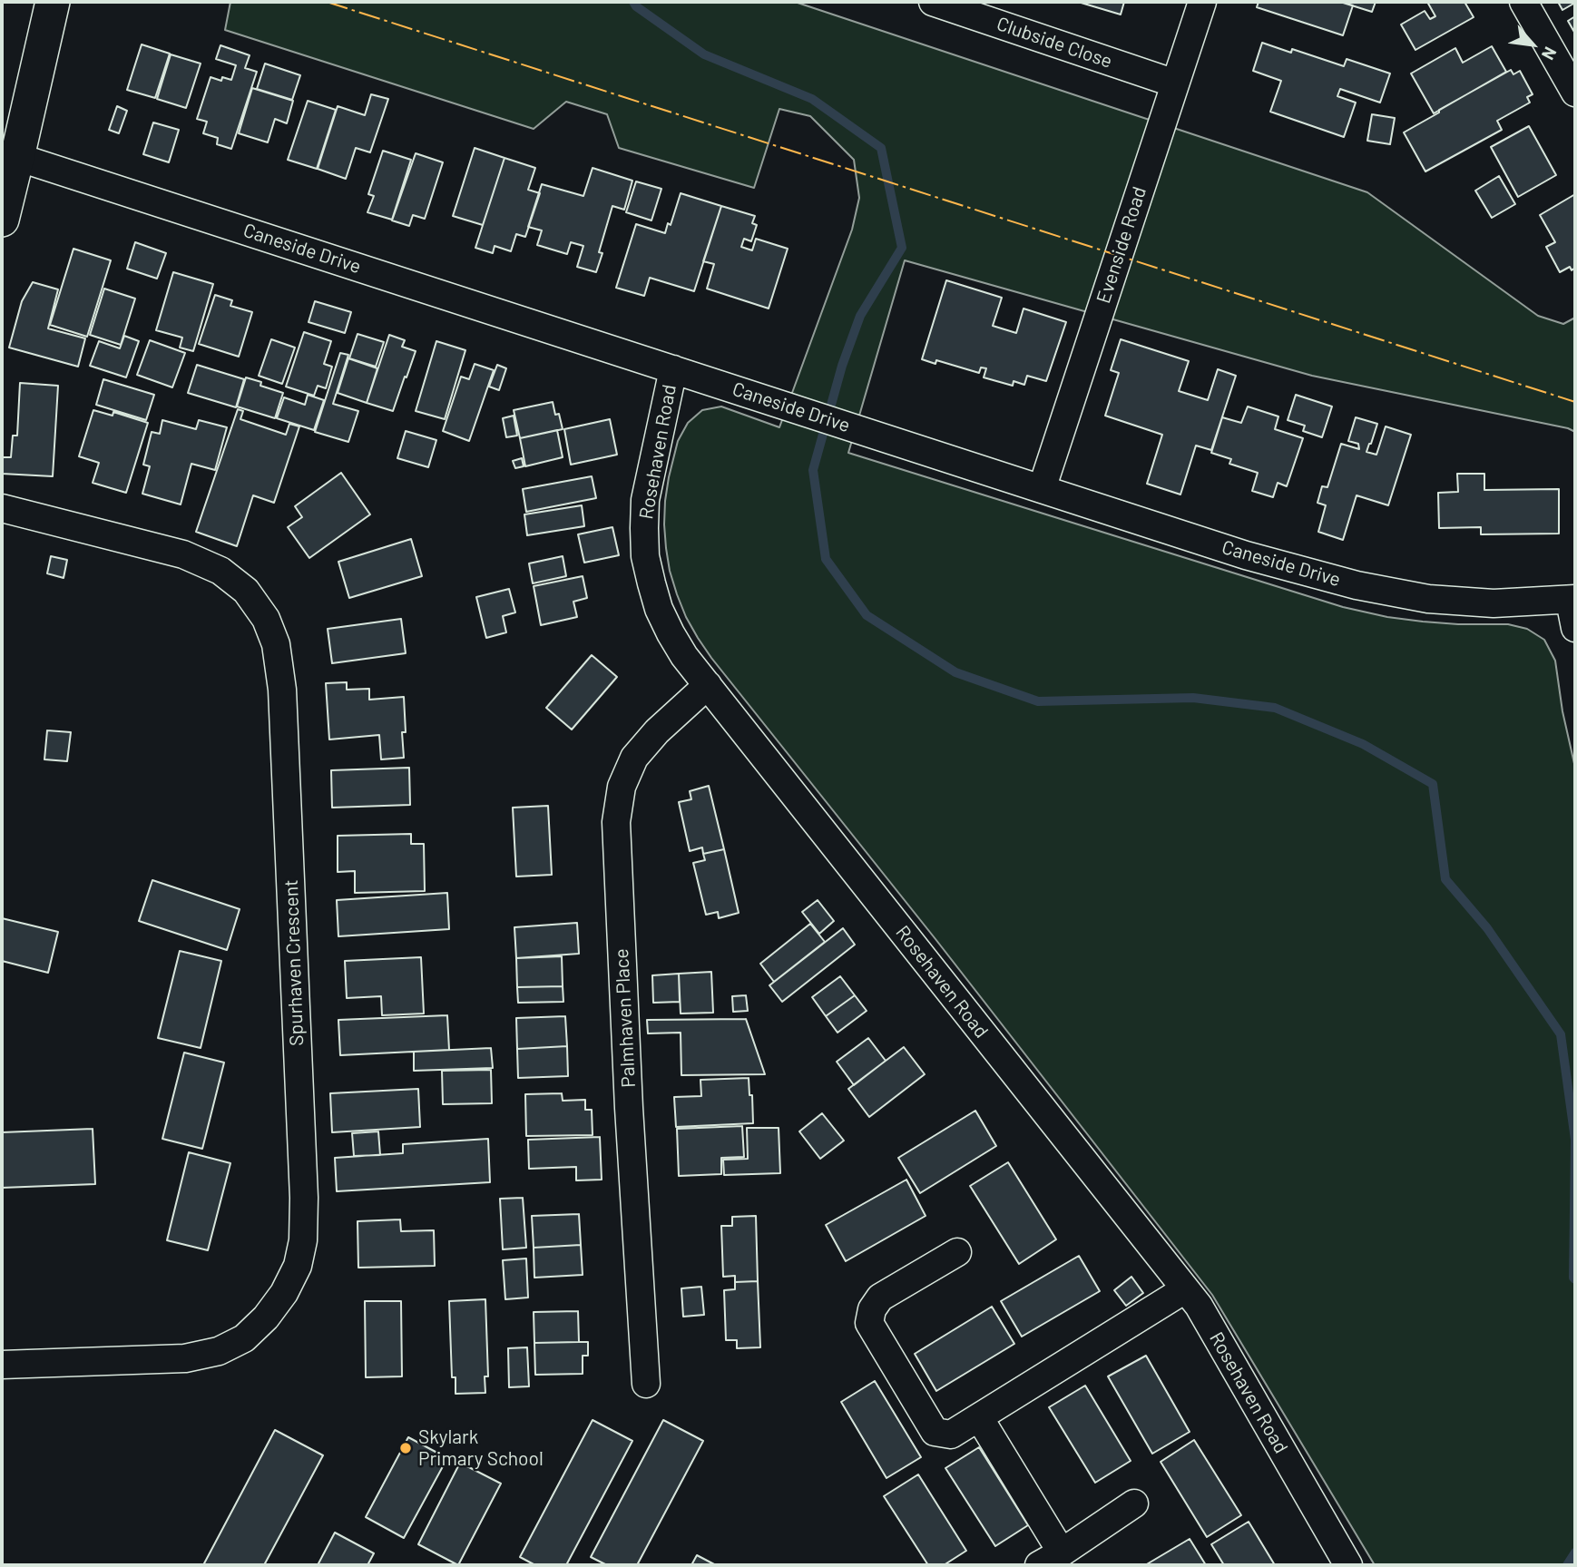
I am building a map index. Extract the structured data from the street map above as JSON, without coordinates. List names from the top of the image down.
{
  "streets": {
    "street": [
      "Clubside Close",
      "Evenside Road",
      "Caneside Drive",
      "Rosehaven Road",
      "Spurhaven Crescent",
      "Palmhaven Place"
    ]
  },
  "crossings": [
    ["Clubside Close", "Evenside Road"],
    ["Evenside Road", "Caneside Drive"],
    ["Caneside Drive", "Rosehaven Road"],
    ["Rosehaven Road", "Palmhaven Place"]
  ],
  "places": ["Skylark Primary School"],
  "north": "bottom right"
}
